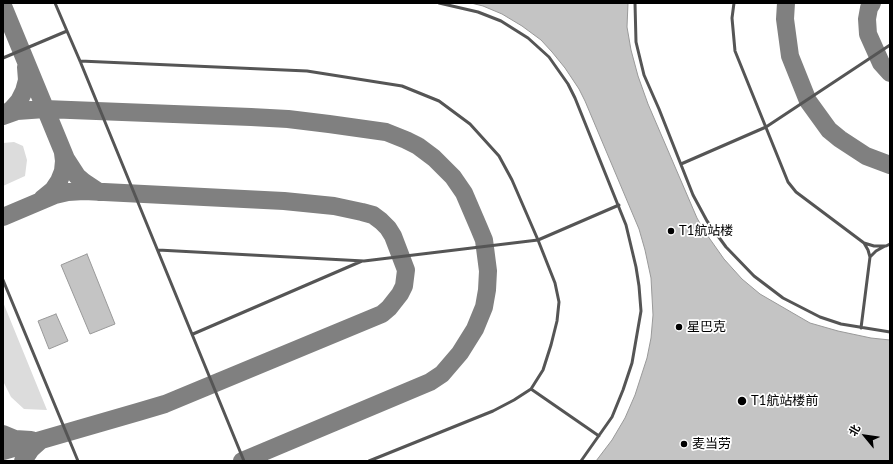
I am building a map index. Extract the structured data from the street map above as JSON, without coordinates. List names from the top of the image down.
{
  "places": [
    "T1航站楼",
    "星巴克",
    "T1航站楼前",
    "麦当劳"
  ],
  "north": "top left"
}
